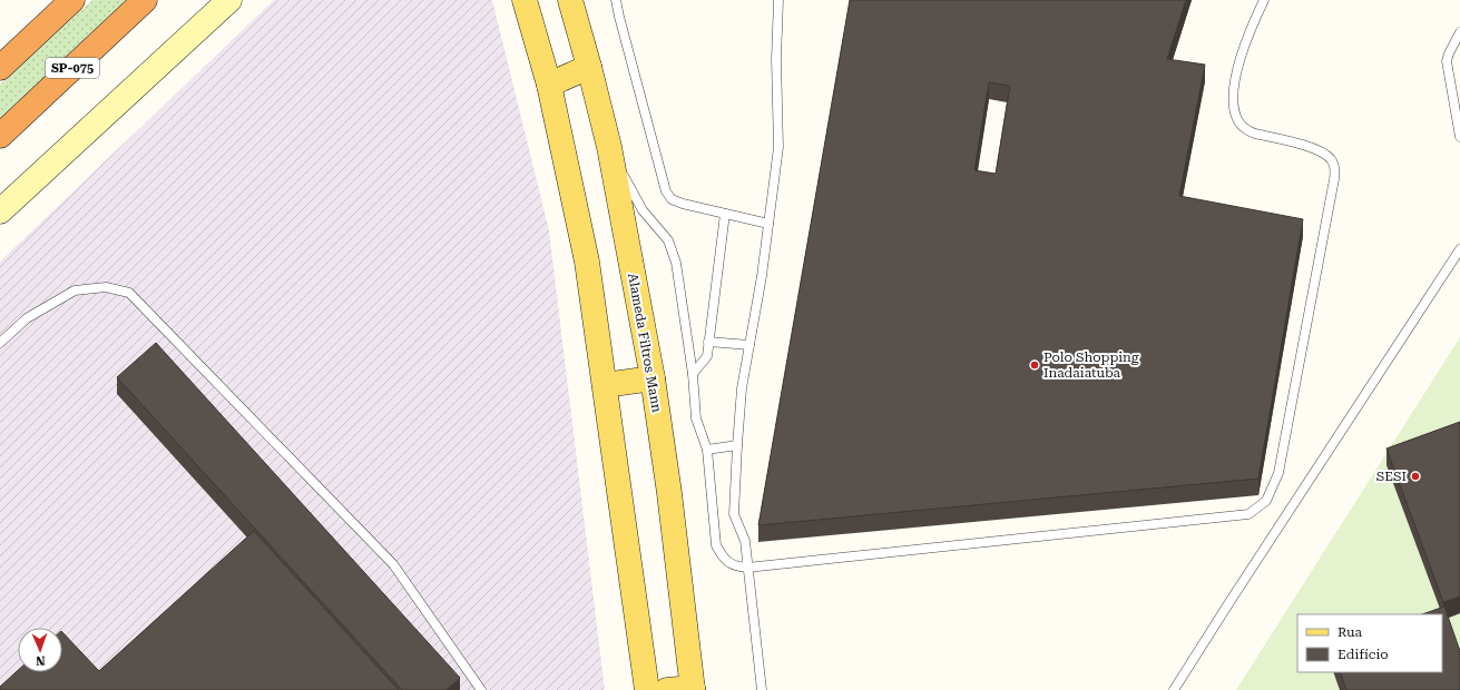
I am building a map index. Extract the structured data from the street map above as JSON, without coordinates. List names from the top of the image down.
{
  "streets": {
    "highway": ["SP-075"],
    "main road": ["Alameda Filtros Mann"]
  },
  "places": ["Polo Shopping Inadaiatuba", "SESI"],
  "legend": ["Rua", "Edifício"],
  "north": "bottom"
}
